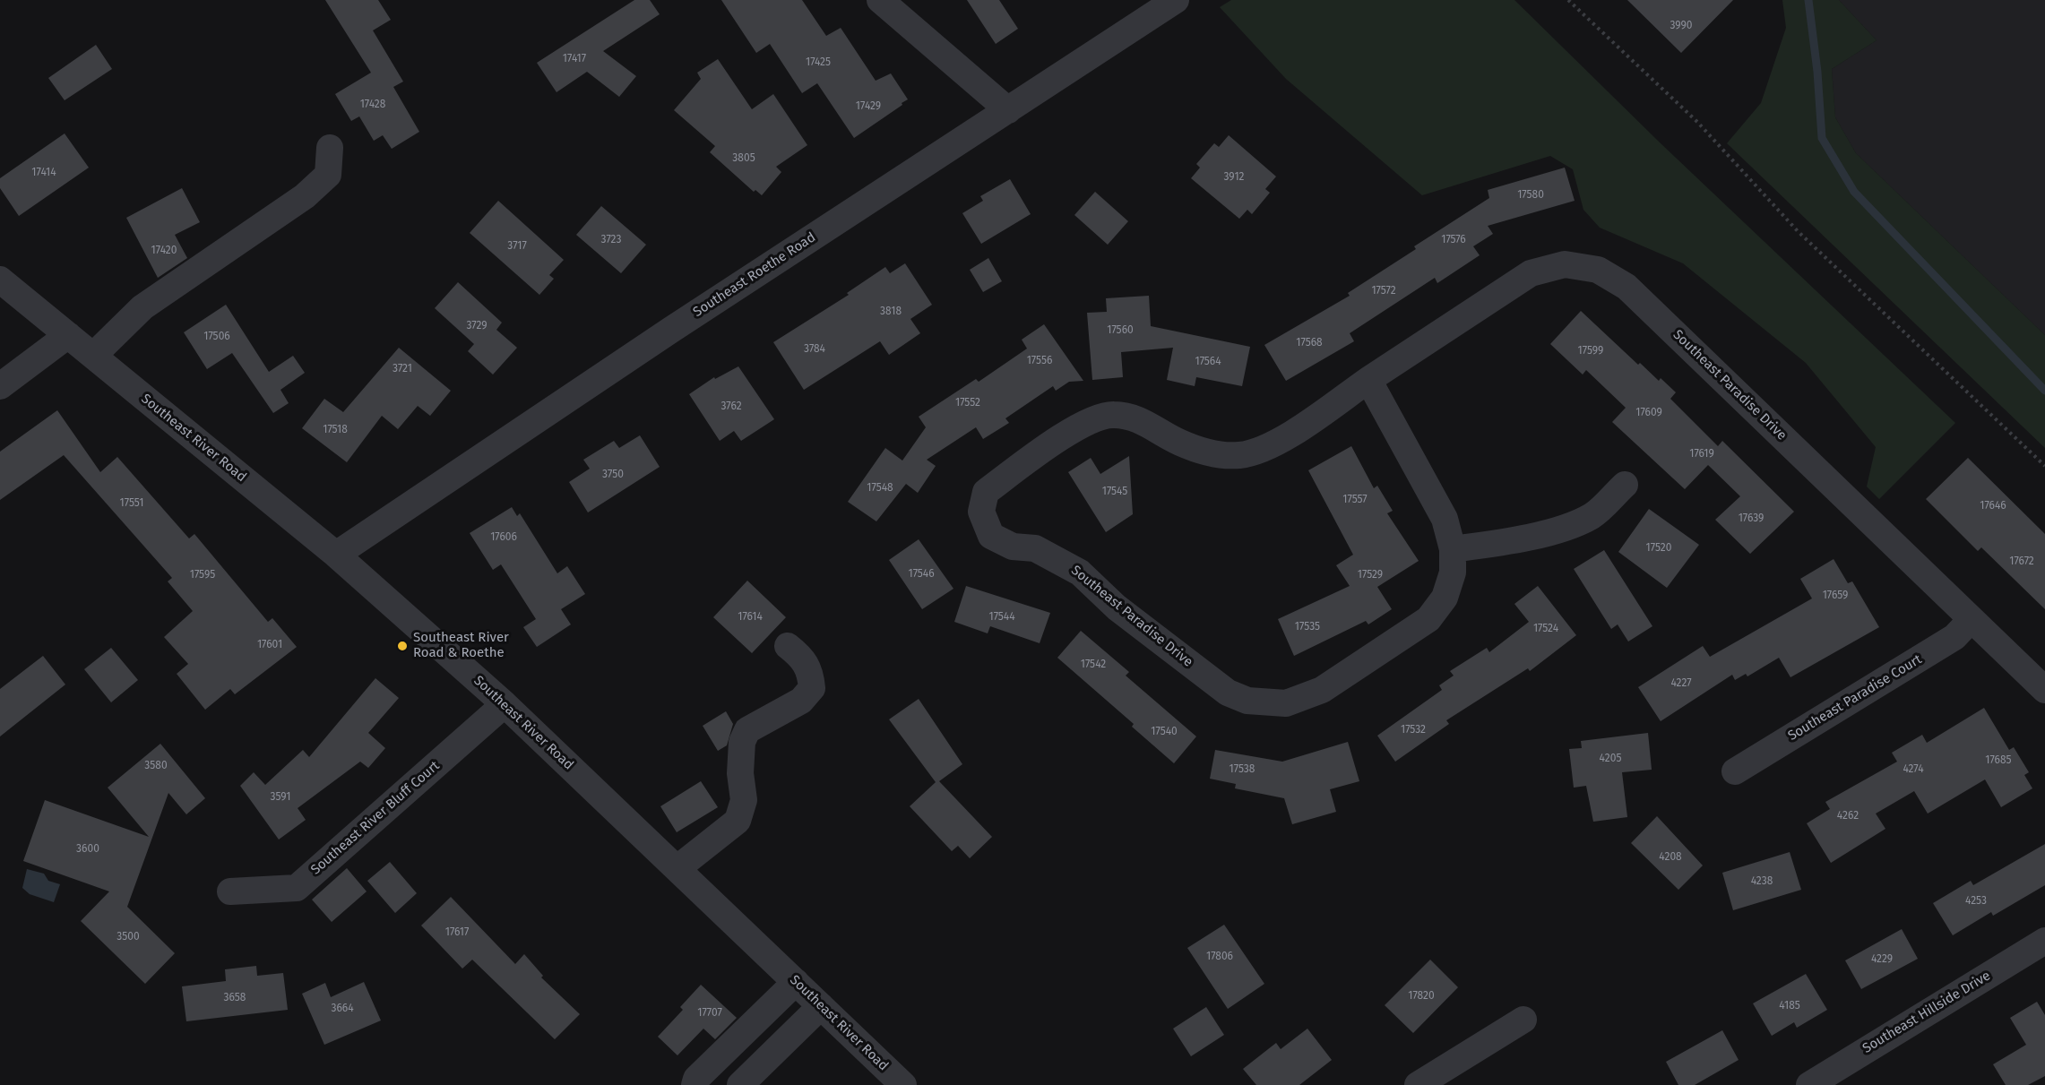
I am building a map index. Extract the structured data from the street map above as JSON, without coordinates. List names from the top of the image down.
{
  "streets": {
    "street": [
      "Southeast Roethe Road",
      "Southeast Paradise Drive",
      "Southeast River Road",
      "Southeast Paradise Court",
      "Southeast River Bluff Court",
      "Southeast Hillside Drive"
    ]
  },
  "crossings": [
    ["Southeast Roethe Road", "Southeast River Road"],
    ["Southeast Paradise Drive", "Southeast Paradise Court"],
    ["Southeast River Road", "Southeast River Bluff Court"]
  ],
  "places": ["Southeast River Road & Roethe"],
  "house_numbers": [
    "3990",
    "17417",
    "17425",
    "17428",
    "17429",
    "3805",
    "17414",
    "3912",
    "17580",
    "3723",
    "17576",
    "3717",
    "17420",
    "17572",
    "3818",
    "3729",
    "17560",
    "17506",
    "17568",
    "3784",
    "17599",
    "17556",
    "17564",
    "3721",
    "17552",
    "3762",
    "17609",
    "17518",
    "17619",
    "3750",
    "17548",
    "17545",
    "17557",
    "17551",
    "17646",
    "17639",
    "17606",
    "17520",
    "17672",
    "17546",
    "17595",
    "17529",
    "17659",
    "17614",
    "17544",
    "17535",
    "17524",
    "17601",
    "17542",
    "4227",
    "17532",
    "17540",
    "4205",
    "17685",
    "3580",
    "17538",
    "4274",
    "3591",
    "4262",
    "3600",
    "4208",
    "4238",
    "4253",
    "17617",
    "3500",
    "17806",
    "4229",
    "17820",
    "3658",
    "4185",
    "3664",
    "17707"
  ]
}
